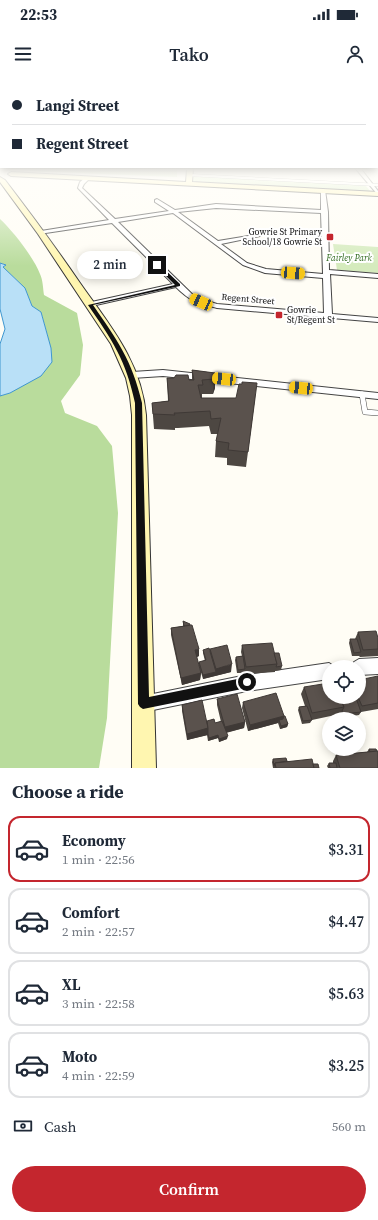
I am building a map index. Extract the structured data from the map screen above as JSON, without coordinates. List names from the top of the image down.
{
  "streets": {
    "street": ["Regent Street"]
  },
  "parks": ["Fairley Park"],
  "places": {
    "transit": ["Gowrie St Primary School/18 Gowrie St", "Gowrie St/Regent St"]
  },
  "page": {
    "status": "22:53",
    "header": "Tako",
    "banner": ["Langi Street", "Regent Street"],
    "bubble": "2 min",
    "heading": "Choose a ride",
    "list": [
      {
        "name": "Economy",
        "note": "1 min · 22:56",
        "value": "$3.31"
      },
      {
        "name": "Comfort",
        "note": "2 min · 22:57",
        "value": "$4.47"
      },
      {
        "name": "XL",
        "note": "3 min · 22:58",
        "value": "$5.63"
      },
      {
        "name": "Moto",
        "note": "4 min · 22:59",
        "value": "$3.25"
      }
    ],
    "pay": ["Cash", "560 m"],
    "buttons": "Confirm"
  }
}
